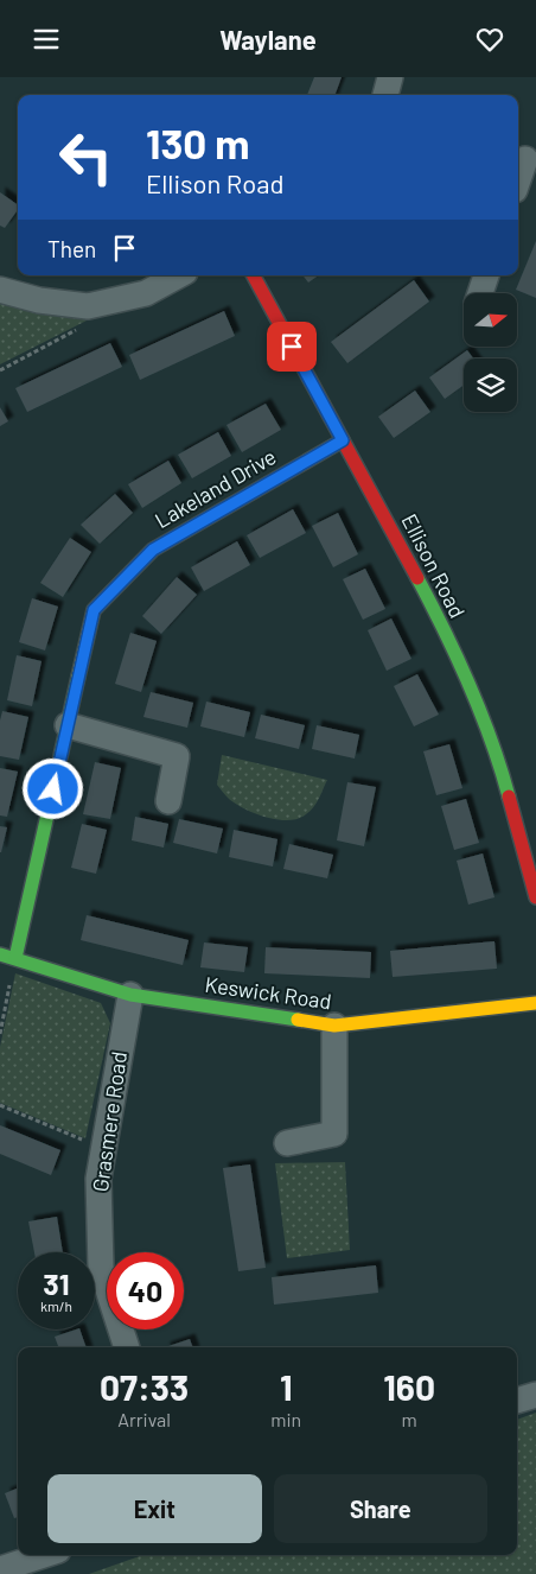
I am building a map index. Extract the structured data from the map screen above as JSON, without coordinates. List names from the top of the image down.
{
  "streets": {
    "street": [
      "Lakeland Drive",
      "Ellison Road",
      "Keswick Road",
      "Grasmere Road"
    ]
  },
  "crossings": [
    ["Lakeland Drive", "Ellison Road"],
    ["Lakeland Drive", "Keswick Road"],
    ["Keswick Road", "Grasmere Road"]
  ],
  "north": "right",
  "page": {
    "header": "Waylane",
    "turn": ["130 m", "Ellison Road"],
    "then": "Then",
    "speed": "31 km/h",
    "limit": "40",
    "eta": [
      "07:33",
      "Arrival",
      "1",
      "min",
      "160",
      "m"
    ],
    "buttons": ["Exit", "Share"]
  }
}
